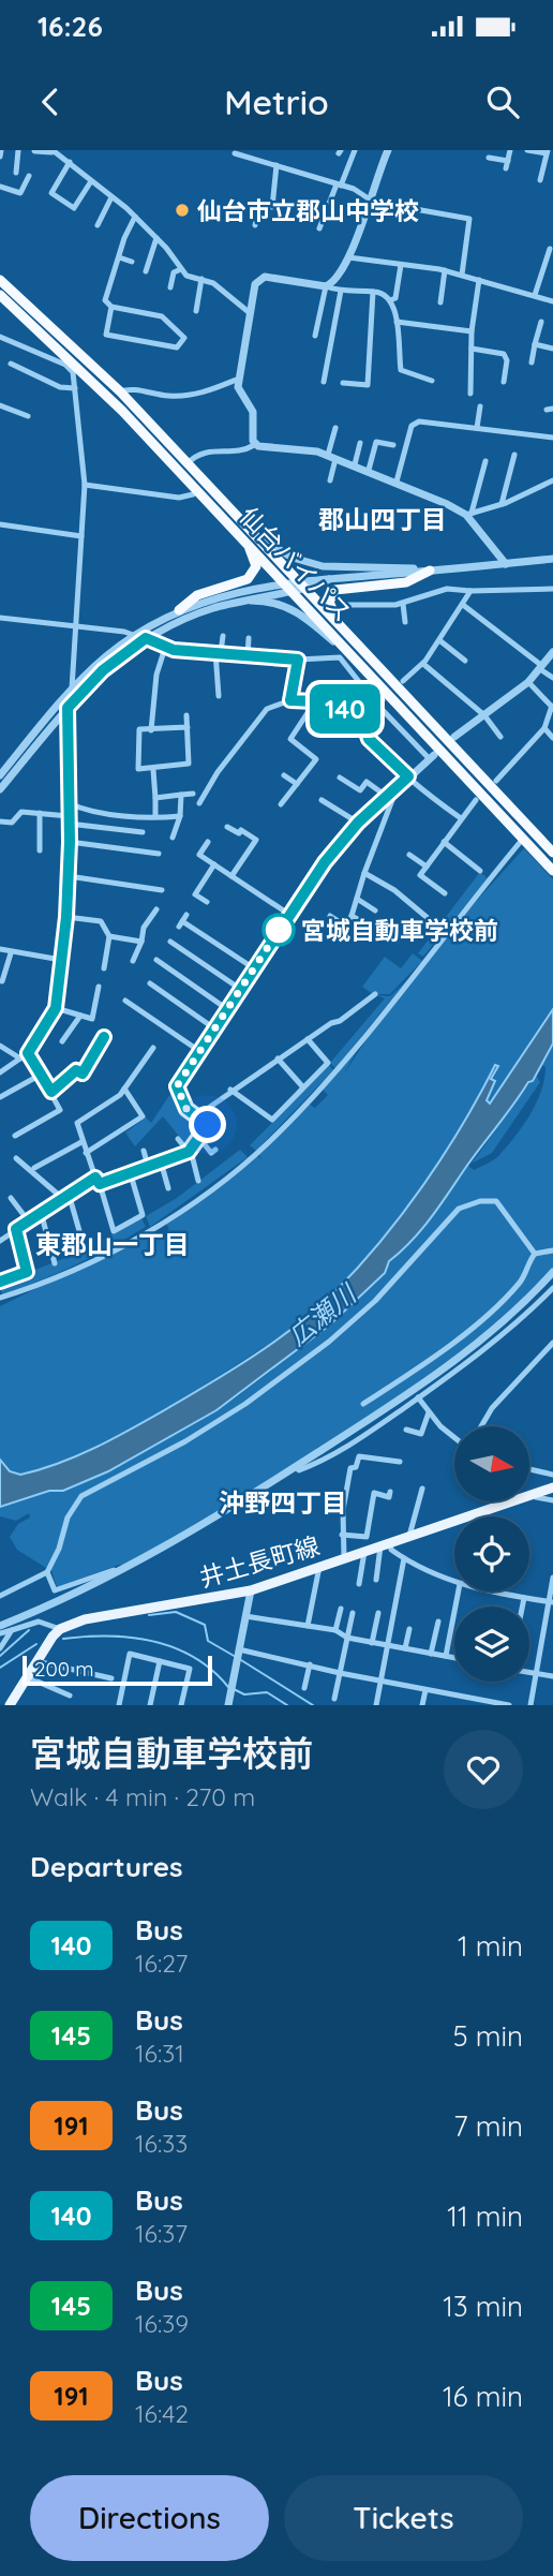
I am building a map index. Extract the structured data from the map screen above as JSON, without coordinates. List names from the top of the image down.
{
  "streets": {
    "highway": ["仙台バイパス"],
    "main road": ["井土長町線"]
  },
  "districts": ["郡山四丁目", "東郡山一丁目", "沖野四丁目"],
  "water": ["広瀬川"],
  "places": ["仙台市立郡山中学校", "宮城自動車学校前"],
  "lines": ["bus line 140"],
  "scale_bar": "200 m",
  "north": "right",
  "page": {
    "status": "16:26",
    "header": "Metrio",
    "on_map": "140",
    "scale": "200 m",
    "heading": [
      ["宮城自動車学校前", "Walk · 4 min · 270 m"],
      "Departures"
    ],
    "list": [
      {
        "mark": "140",
        "name": "Bus",
        "note": "16:27",
        "value": "1 min"
      },
      {
        "mark": "145",
        "name": "Bus",
        "note": "16:31",
        "value": "5 min"
      },
      {
        "mark": "191",
        "name": "Bus",
        "note": "16:33",
        "value": "7 min"
      },
      {
        "mark": "140",
        "name": "Bus",
        "note": "16:37",
        "value": "11 min"
      },
      {
        "mark": "145",
        "name": "Bus",
        "note": "16:39",
        "value": "13 min"
      },
      {
        "mark": "191",
        "name": "Bus",
        "note": "16:42",
        "value": "16 min"
      }
    ],
    "buttons": ["Directions", "Tickets"]
  }
}
